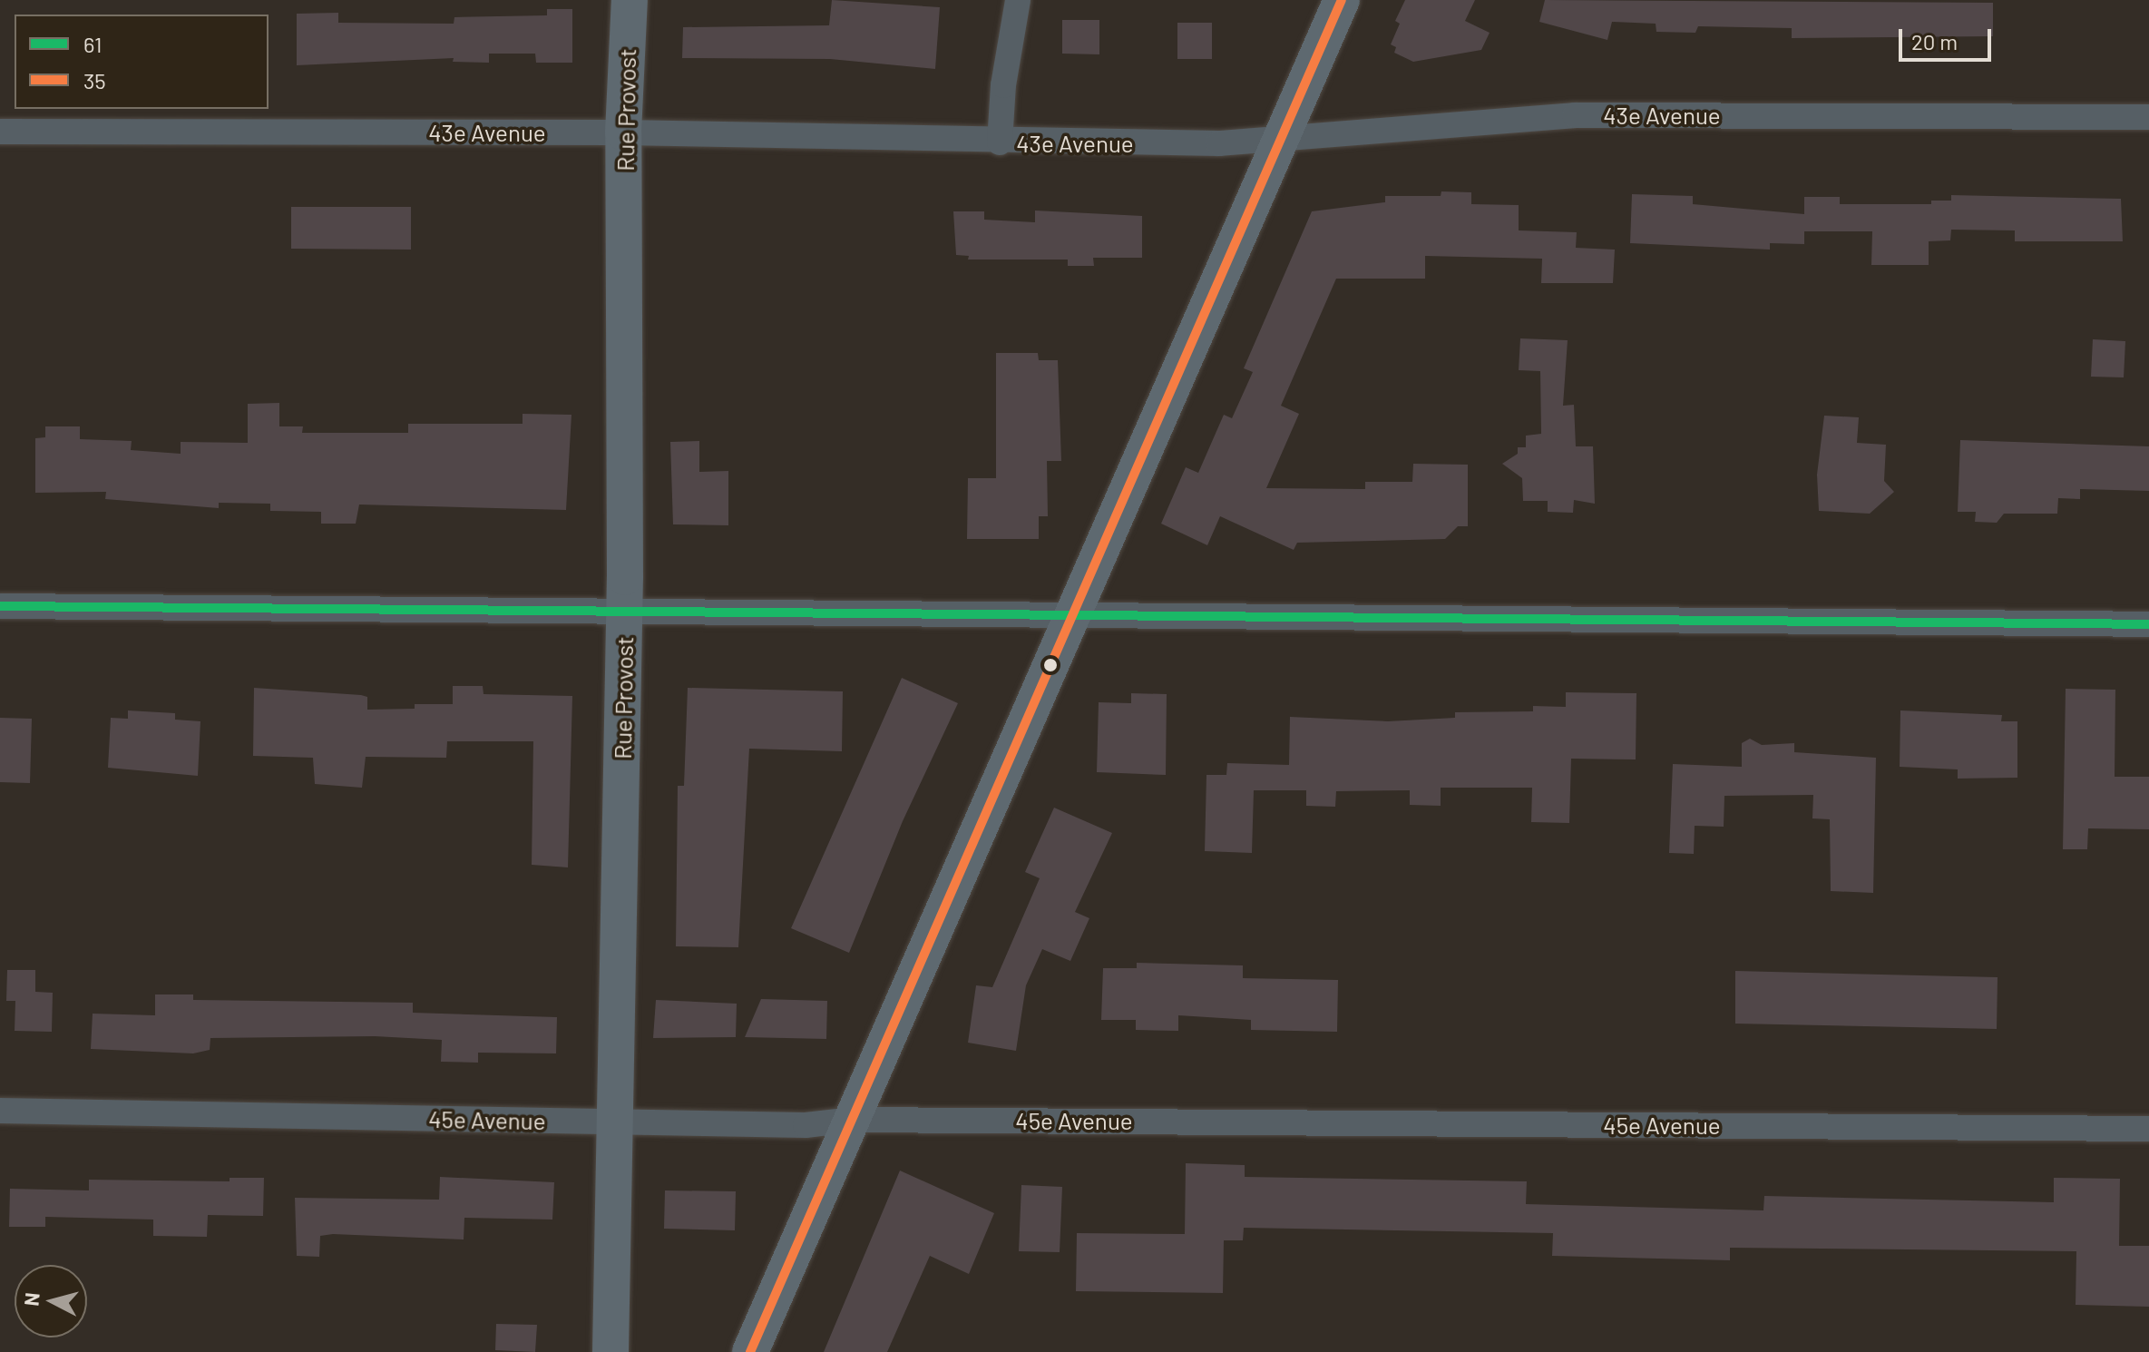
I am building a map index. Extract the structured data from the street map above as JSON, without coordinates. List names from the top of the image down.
{
  "streets": {
    "main road": ["Rue Provost"],
    "street": ["43e Avenue", "45e Avenue"]
  },
  "crossings": [
    ["Rue Provost", "43e Avenue"],
    ["Rue Provost", "45e Avenue"]
  ],
  "lines": ["transit line 35", "transit line 61"],
  "legend": ["61", "35"],
  "scale_bar": "20 m",
  "north": "left"
}
